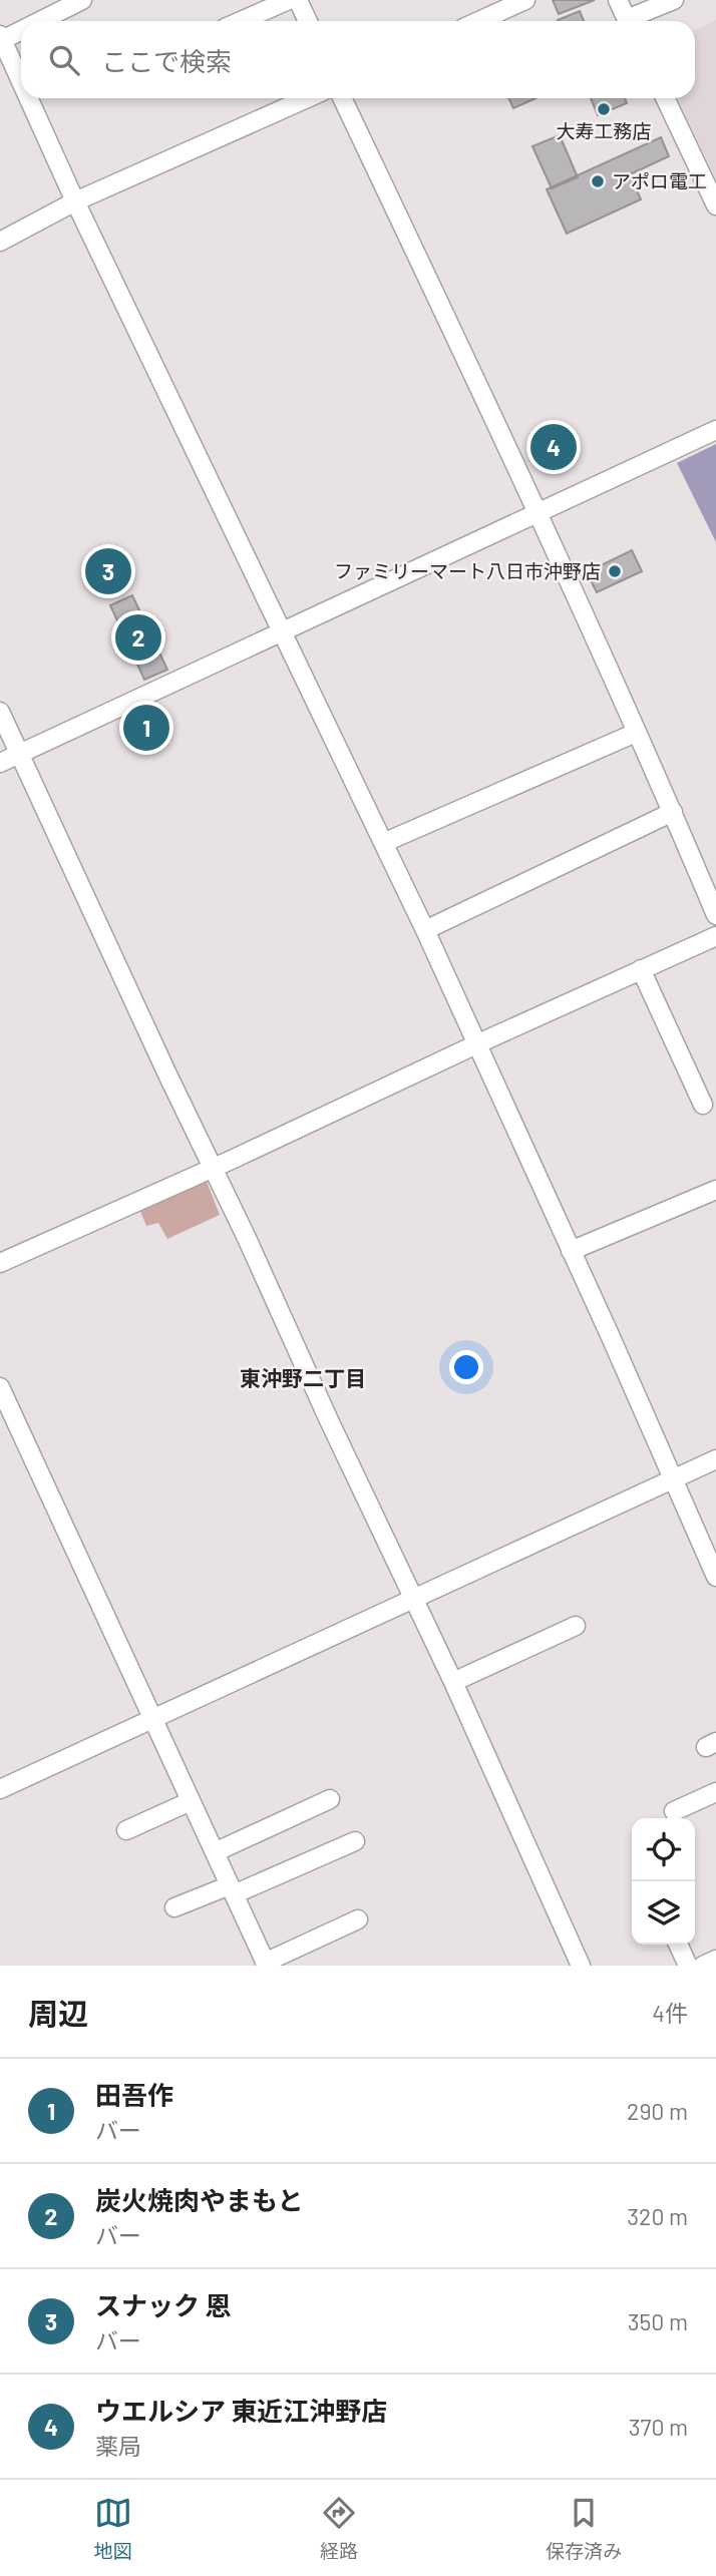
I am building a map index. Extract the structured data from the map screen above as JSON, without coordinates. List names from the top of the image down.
{
  "districts": ["東沖野二丁目"],
  "places": ["大寿工務店", "アポロ電工", "ファミリーマート八日市沖野店"],
  "page": {
    "search": "ここで検索",
    "pins": [
      "4",
      "3",
      "2",
      "1"
    ],
    "heading": ["周辺", "4件"],
    "list": [
      {
        "mark": "1",
        "name": "田吾作",
        "note": "バー",
        "value": "290 m"
      },
      {
        "mark": "2",
        "name": "炭火焼肉やまもと",
        "note": "バー",
        "value": "320 m"
      },
      {
        "mark": "3",
        "name": "スナック 恩",
        "note": "バー",
        "value": "350 m"
      },
      {
        "mark": "4",
        "name": "ウエルシア 東近江沖野店",
        "note": "薬局",
        "value": "370 m"
      }
    ],
    "nav": ["地図", "経路", "保存済み"]
  }
}
